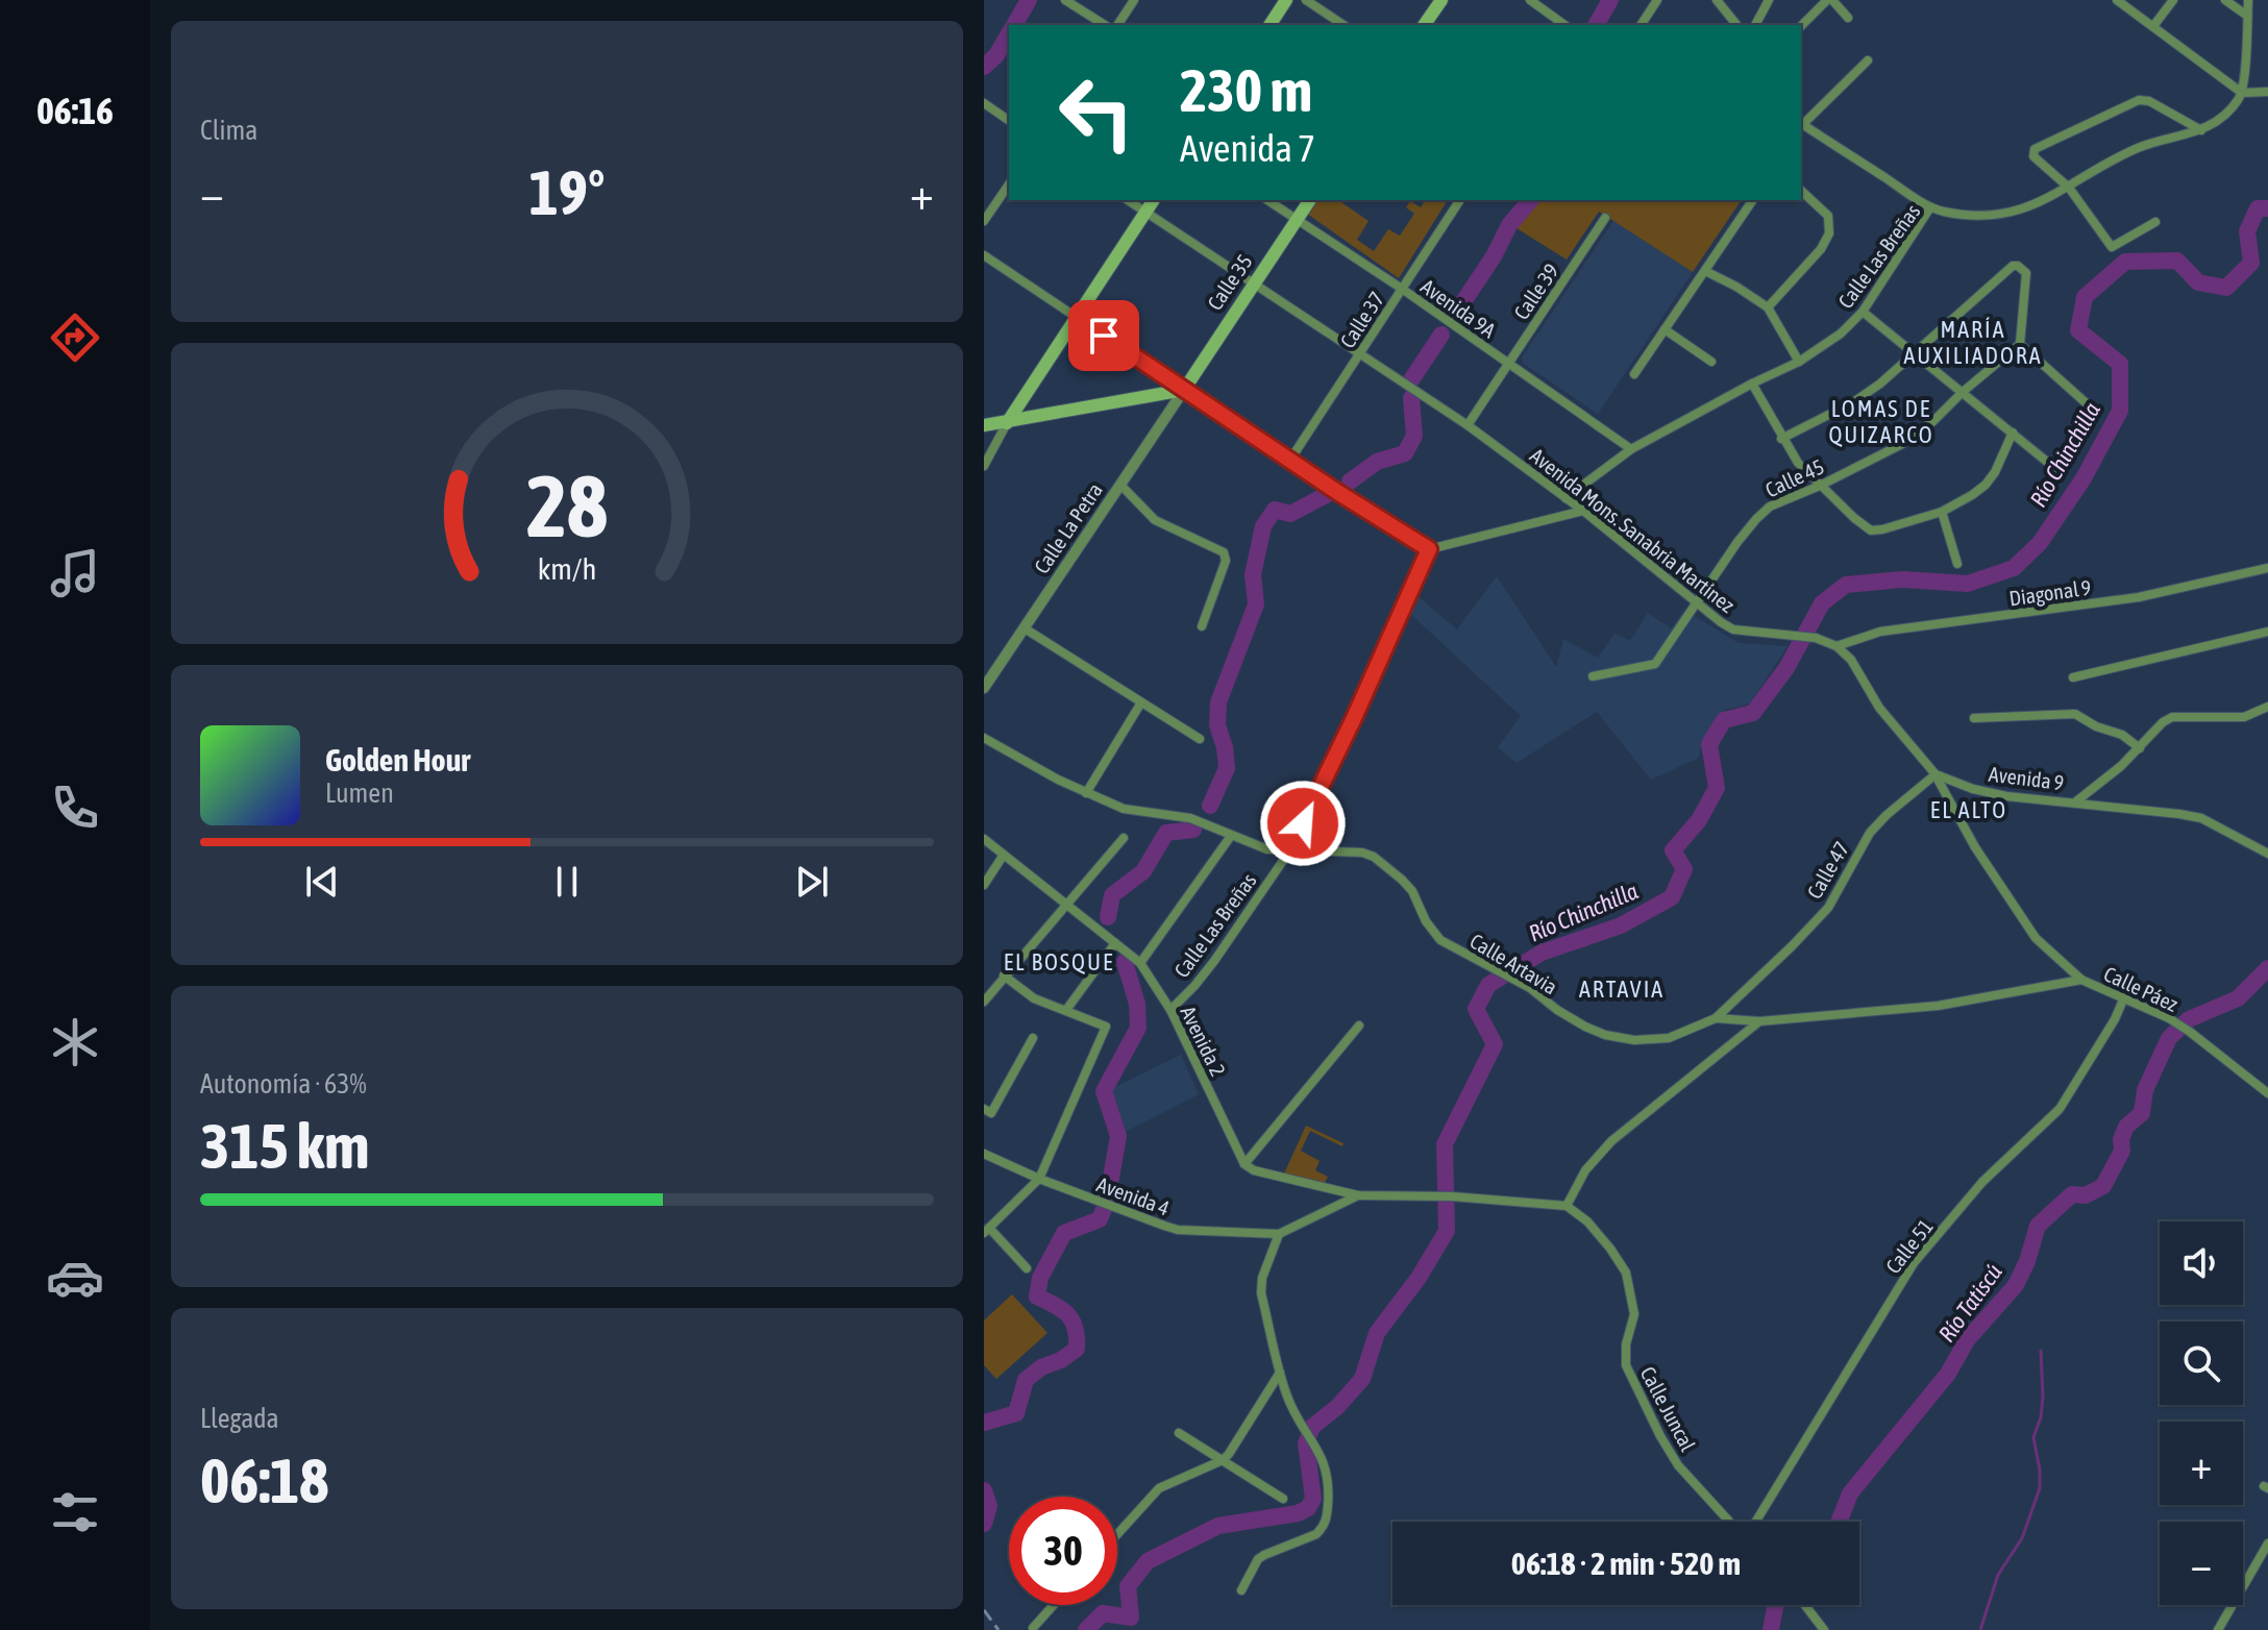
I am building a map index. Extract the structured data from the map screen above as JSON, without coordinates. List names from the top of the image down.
{
  "streets": {
    "main road": ["Calle 35"],
    "street": [
      "Calle Las Breñas",
      "Calle 39",
      "Avenida 9A",
      "Calle 37",
      "Calle 45",
      "Calle La Petra",
      "Avenida Mons. Sanabria Martínez",
      "Diagonal 9",
      "Avenida 9",
      "Calle 47",
      "Calle Artavia",
      "Calle Páez",
      "Avenida 2",
      "Avenida 4",
      "Calle 51",
      "Calle Juncal"
    ]
  },
  "crossings": [
    ["Calle Las Breñas", "Avenida 9A"],
    ["Calle Las Breñas", "Avenida Mons. Sanabria Martínez"],
    ["Calle Las Breñas", "Calle Artavia"],
    ["Calle Las Breñas", "Avenida 2"],
    ["Calle 35", "Avenida 9A"],
    ["Calle 35", "Calle La Petra"],
    ["Calle 35", "Avenida Mons. Sanabria Martínez"],
    ["Calle 39", "Avenida 9A"],
    ["Calle 39", "Avenida Mons. Sanabria Martínez"],
    ["Avenida 9A", "Calle 37"],
    ["Calle 37", "Avenida Mons. Sanabria Martínez"],
    ["Calle 45", "Avenida Mons. Sanabria Martínez"],
    ["Avenida Mons. Sanabria Martínez", "Diagonal 9"],
    ["Avenida Mons. Sanabria Martínez", "Avenida 9"],
    ["Diagonal 9", "Avenida 9"],
    ["Avenida 9", "Calle 47"],
    ["Avenida 9", "Calle Páez"],
    ["Calle 47", "Calle Artavia"],
    ["Calle 47", "Calle Páez"],
    ["Calle Artavia", "Calle Páez"],
    ["Calle Páez", "Calle 51"]
  ],
  "districts": [
    "MARÍA AUXILIADORA",
    "LOMAS DE QUIZARCO",
    "EL ALTO",
    "EL BOSQUE",
    "ARTAVIA"
  ],
  "water": ["Río Chinchilla", "Río Tatiscú"],
  "page": {
    "tabs": "06:16",
    "tile": [
      "Clima",
      ["Autonomía · 63%", "315 km"],
      ["Llegada", "06:18"]
    ],
    "turn": ["230 m", "Avenida 7"],
    "heat": ["−", "19°", "+"],
    "song": ["Golden Hour", "Lumen"],
    "map_buttons": ["+", "−"],
    "limit": "30",
    "trip": "06:18 · 2 min · 520 m",
    "gauge": ["28", "km/h"]
  }
}
